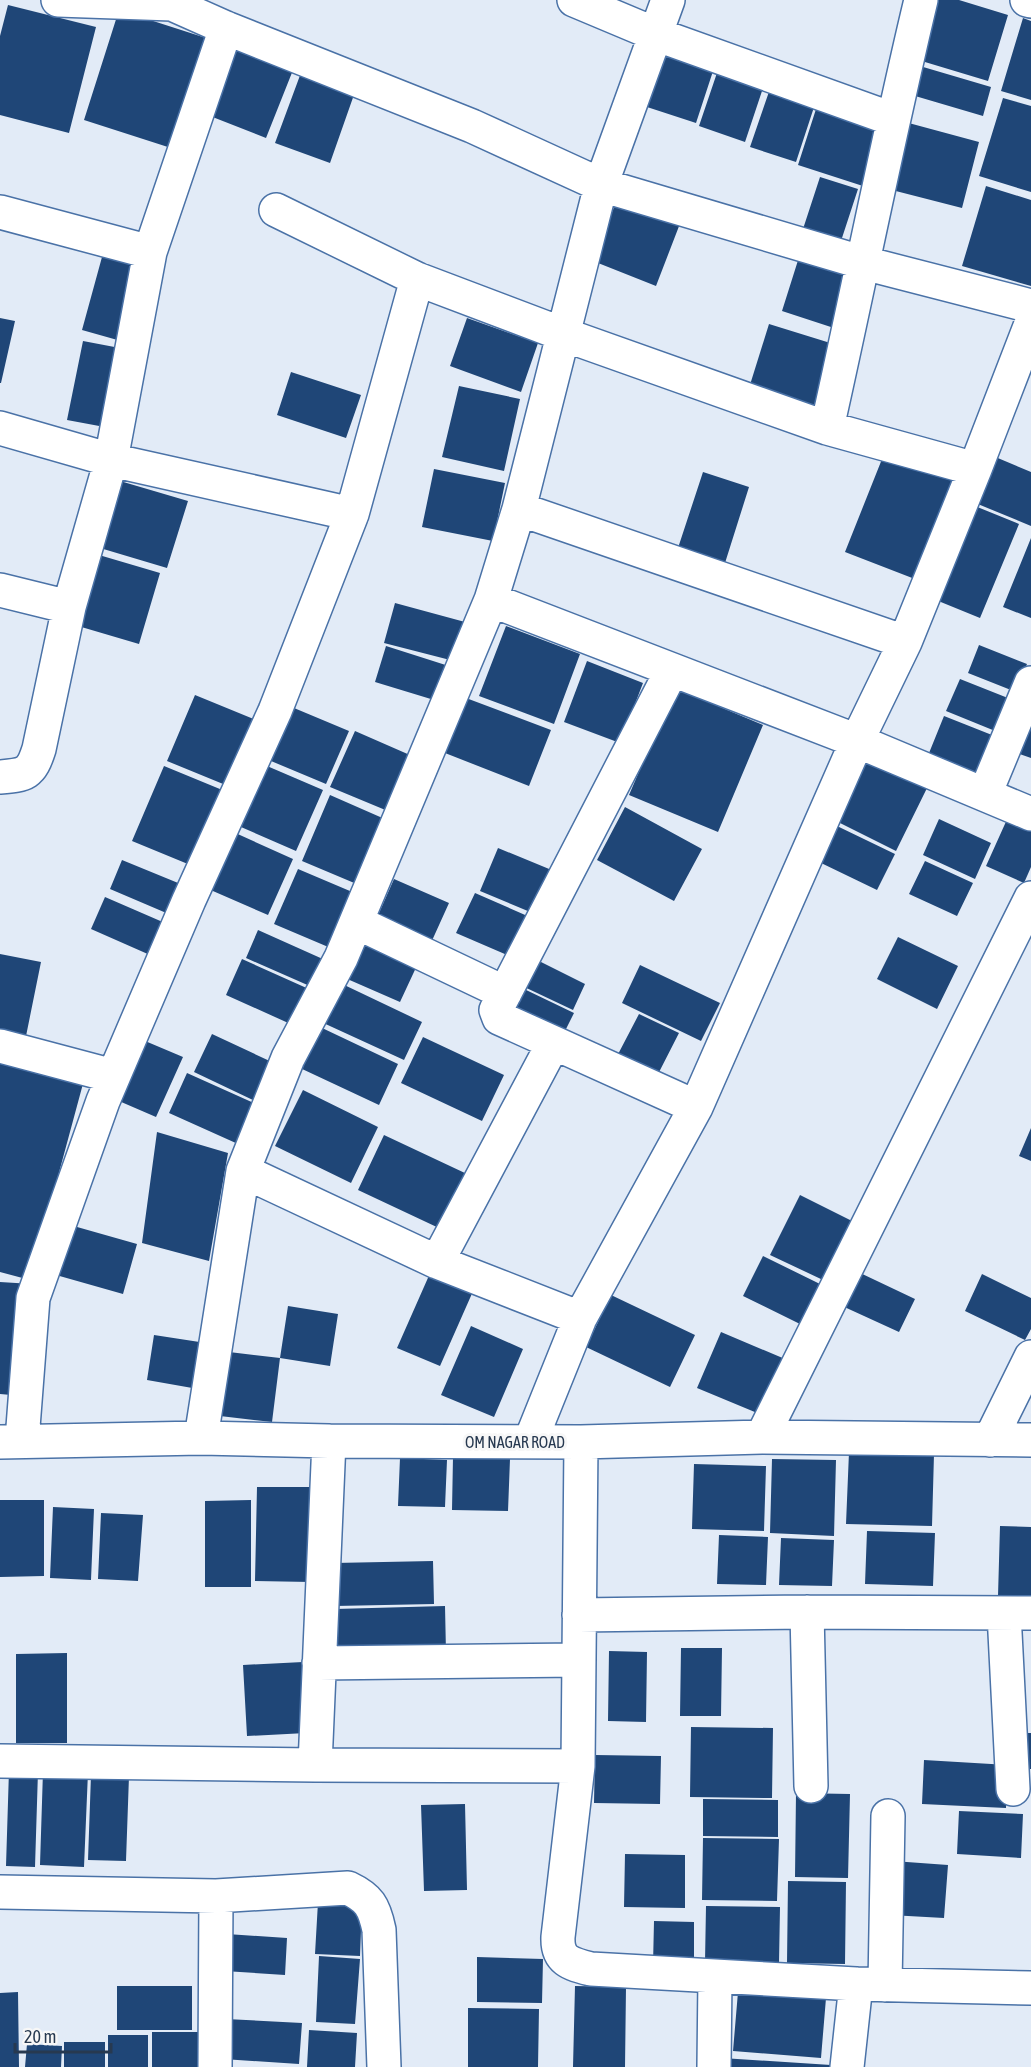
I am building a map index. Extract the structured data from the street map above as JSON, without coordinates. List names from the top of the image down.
{
  "streets": {
    "street": ["OM NAGAR ROAD"]
  },
  "scale_bar": "20 m"
}
